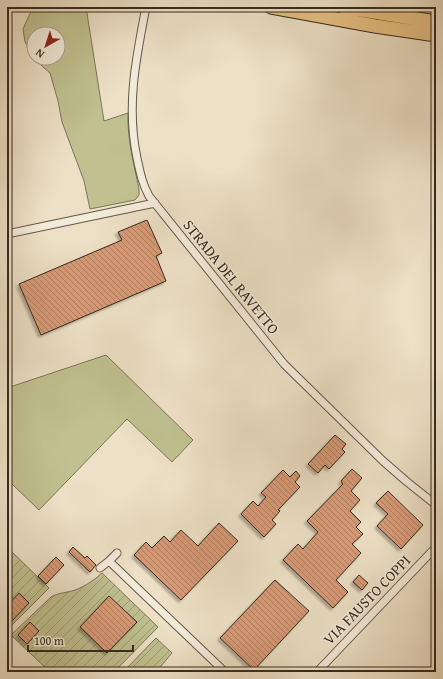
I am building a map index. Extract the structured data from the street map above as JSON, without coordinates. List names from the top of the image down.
{
  "streets": {
    "street": ["STRADA DEL RAVETTO", "VIA FAUSTO COPPI"]
  },
  "scale_bar": "100 m",
  "north": "bottom left"
}
